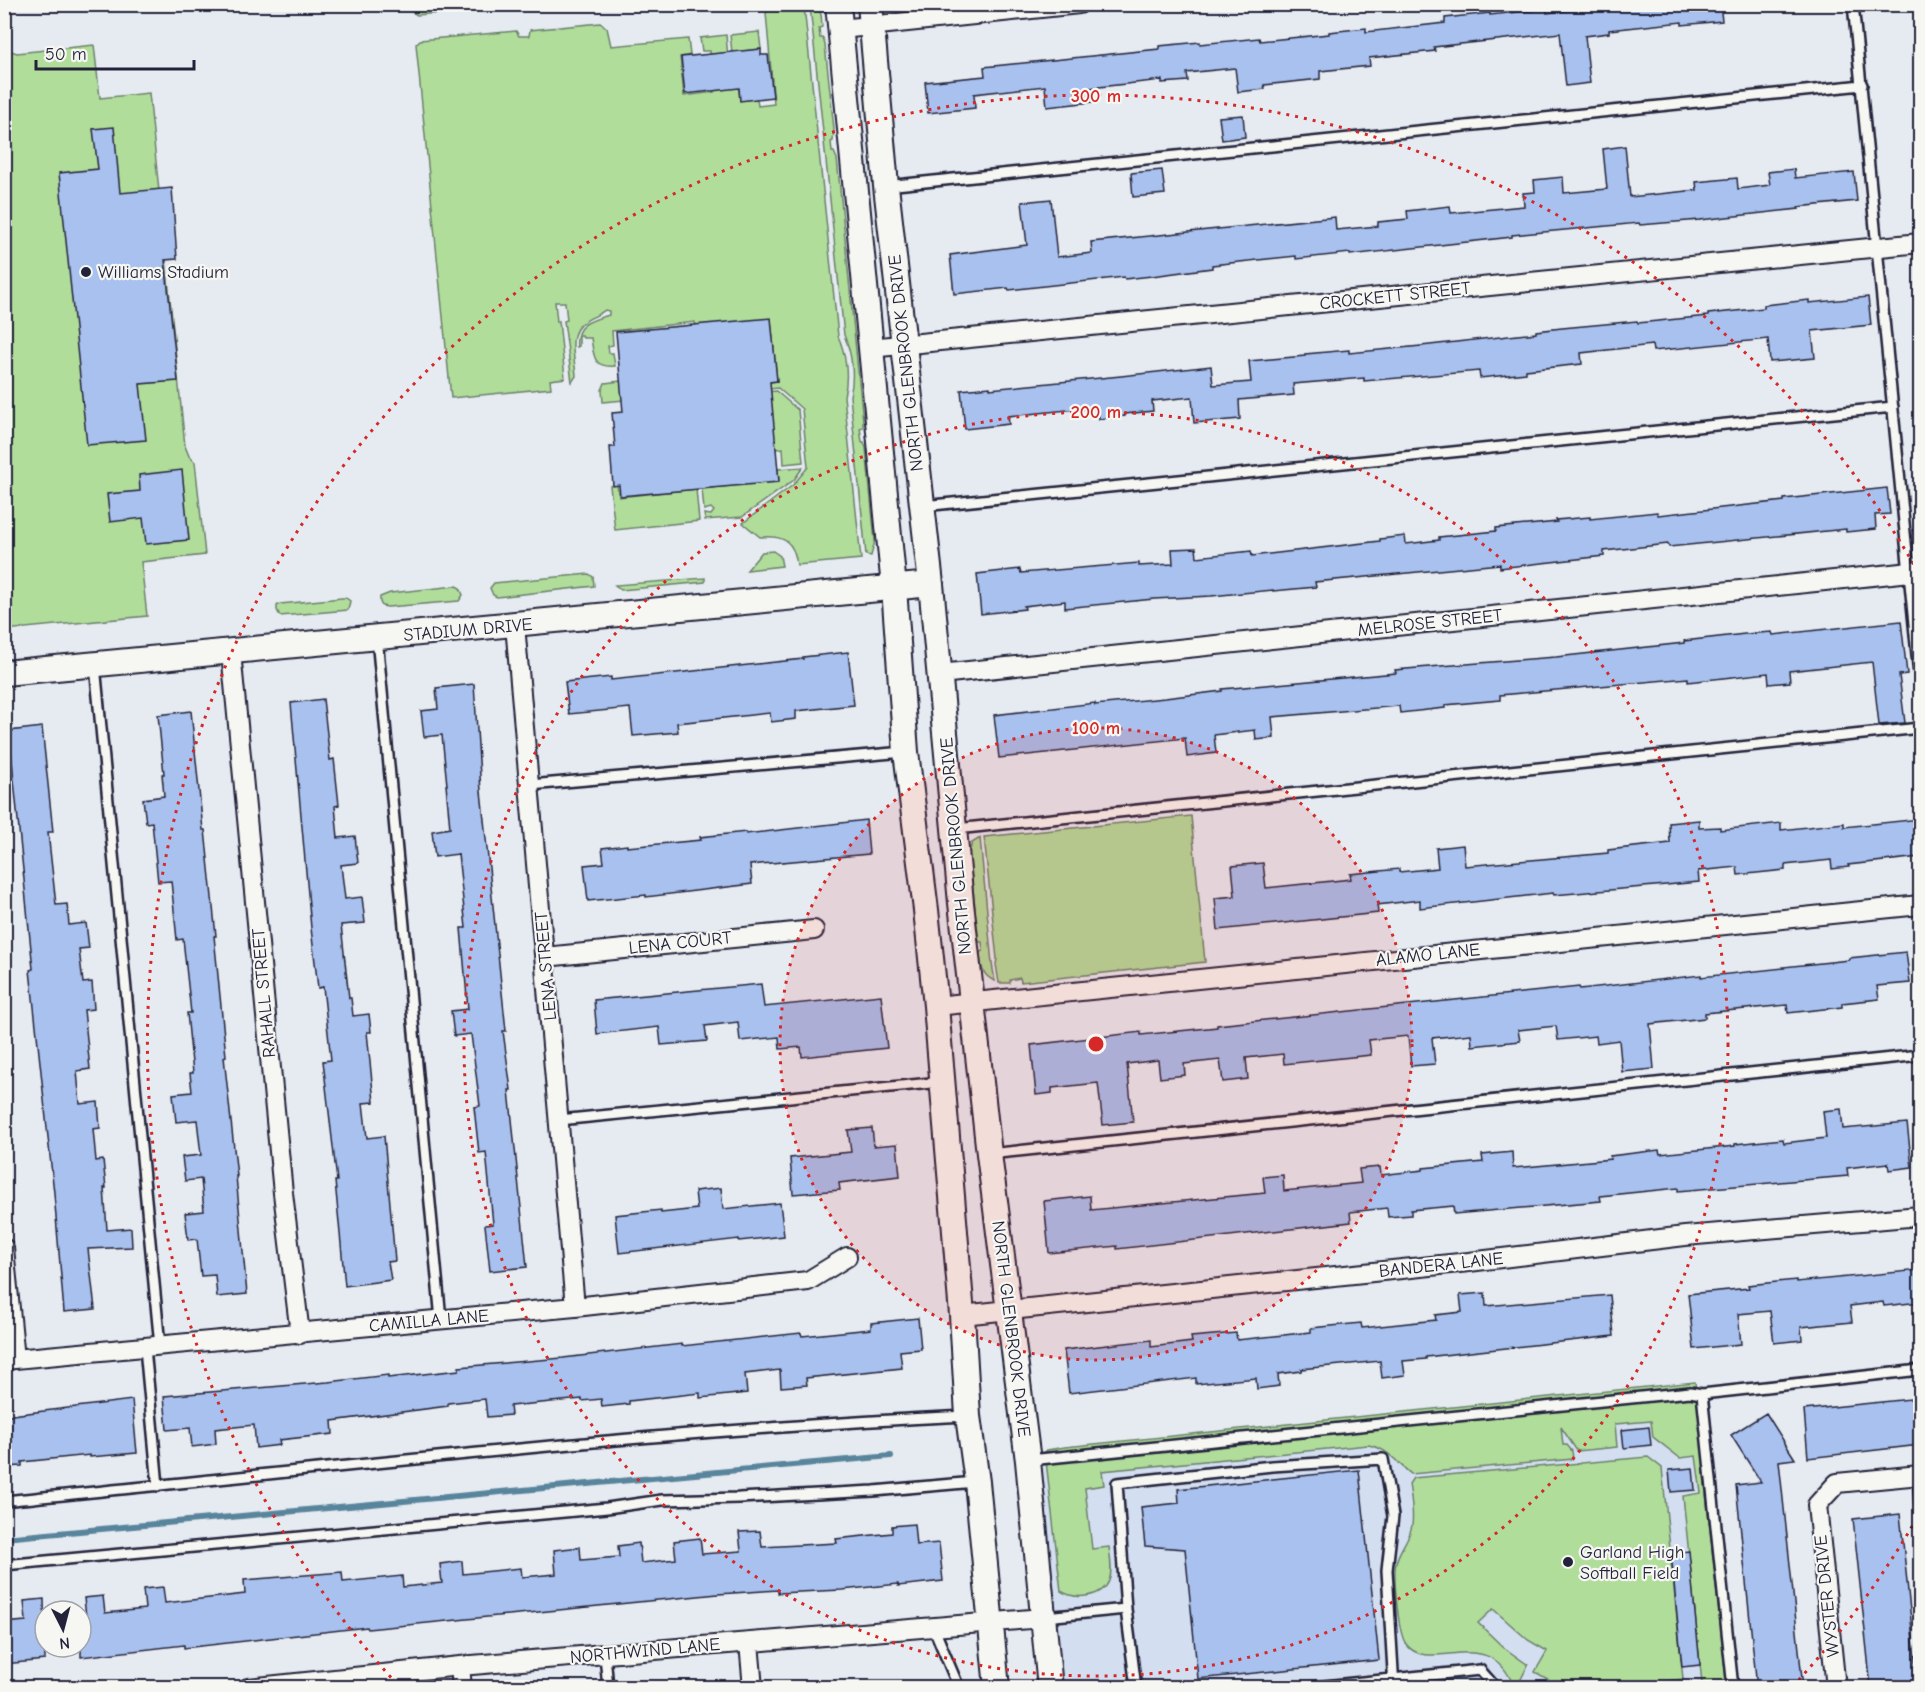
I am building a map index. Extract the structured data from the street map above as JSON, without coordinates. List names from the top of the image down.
{
  "streets": {
    "main road": ["NORTH GLENBROOK DRIVE", "STADIUM DRIVE"],
    "street": [
      "CROCKETT STREET",
      "MELROSE STREET",
      "LENA COURT",
      "ALAMO LANE",
      "LENA STREET",
      "RAHALL STREET",
      "BANDERA LANE",
      "CAMILLA LANE",
      "WYSTER DRIVE",
      "NORTHWIND LANE"
    ]
  },
  "crossings": [
    ["CROCKETT STREET", "NORTH GLENBROOK DRIVE"],
    ["NORTH GLENBROOK DRIVE", "MELROSE STREET"],
    ["NORTH GLENBROOK DRIVE", "STADIUM DRIVE"],
    ["NORTH GLENBROOK DRIVE", "ALAMO LANE"],
    ["NORTH GLENBROOK DRIVE", "BANDERA LANE"],
    ["NORTH GLENBROOK DRIVE", "NORTHWIND LANE"],
    ["STADIUM DRIVE", "LENA STREET"],
    ["STADIUM DRIVE", "RAHALL STREET"],
    ["LENA COURT", "LENA STREET"],
    ["LENA STREET", "CAMILLA LANE"],
    ["RAHALL STREET", "CAMILLA LANE"]
  ],
  "places": ["Williams Stadium", "Garland High Softball Field"],
  "scale_bar": "50 m",
  "north": "bottom",
  "rings": ["300 m", "200 m", "100 m"]
}
